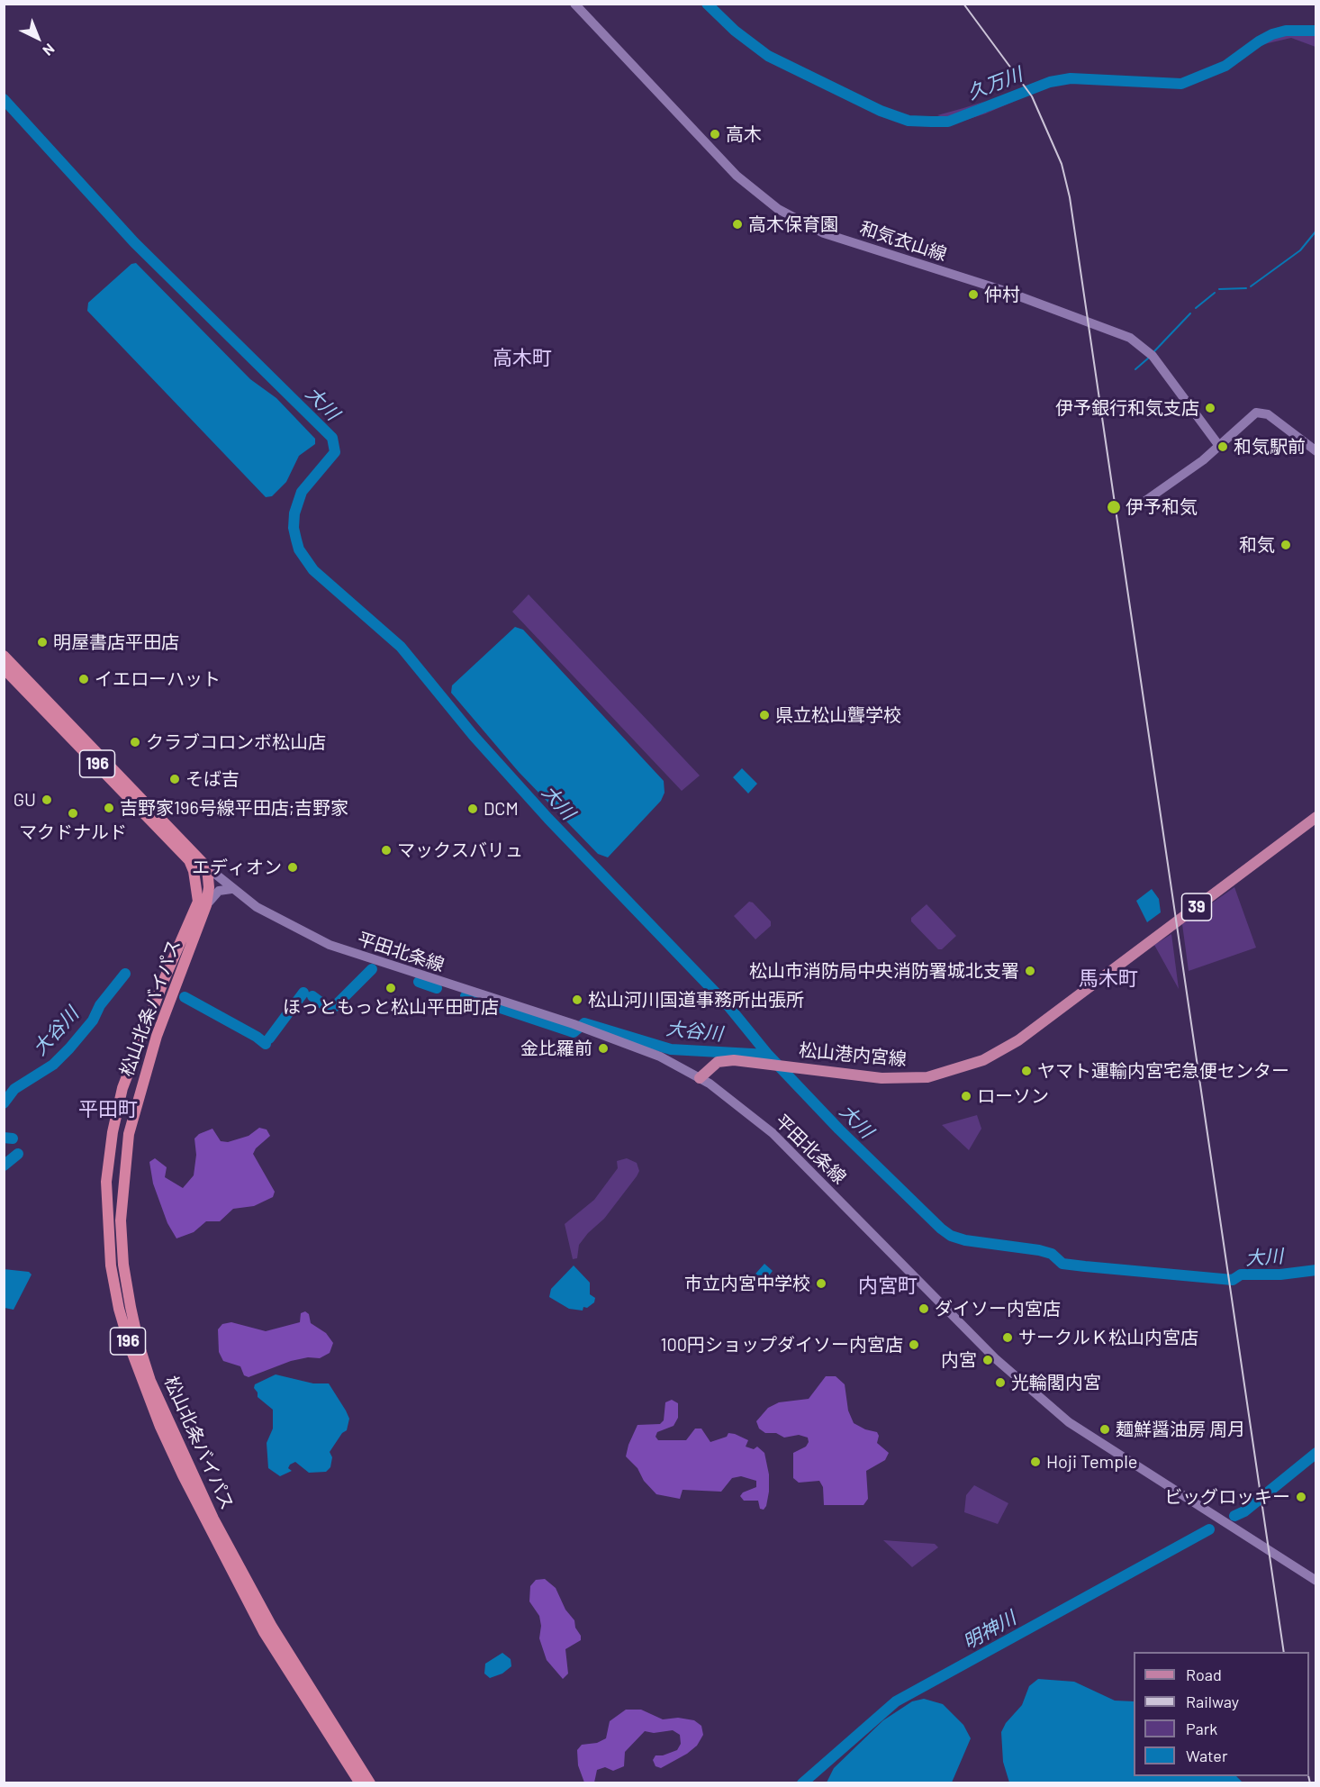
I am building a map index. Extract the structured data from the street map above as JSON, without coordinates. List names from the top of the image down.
{
  "streets": {
    "highway": ["196", "松山北条バイパス"],
    "main road": [
      "和気衣山線",
      "39",
      "平田北条線",
      "松山港内宮線"
    ]
  },
  "crossings": [
    ["196", "平田北条線"],
    ["196", "松山北条バイパス"],
    ["平田北条線", "松山港内宮線"]
  ],
  "districts": [
    "高木町",
    "馬木町",
    "平田町",
    "内宮町"
  ],
  "water": [
    "久万川",
    "大川",
    "大谷川",
    "明神川"
  ],
  "places": [
    "高木",
    "高木保育園",
    "仲村",
    "伊予銀行和気支店",
    "和気駅前",
    "伊予和気",
    "和気",
    "明屋書店平田店",
    "イエローハット",
    "県立松山聾学校",
    "クラブコロンボ松山店",
    "そば吉",
    "GU",
    "吉野家196号線平田店;吉野家",
    "DCM",
    "マクドナルド",
    "マックスバリュ",
    "エディオン",
    "松山市消防局中央消防署城北支署",
    "ほっともっと松山平田町店",
    "松山河川国道事務所出張所",
    "金比羅前",
    "ヤマト運輸内宮宅急便センター",
    "ローソン",
    "市立内宮中学校",
    "ダイソー内宮店",
    "サークルＫ松山内宮店",
    "100円ショップダイソー内宮店",
    "内宮",
    "光輪閣内宮",
    "麺鮮醤油房 周月",
    "Hoji Temple",
    "ビッグロッキー"
  ],
  "legend": [
    "Road",
    "Railway",
    "Park",
    "Water"
  ],
  "north": "bottom right"
}
